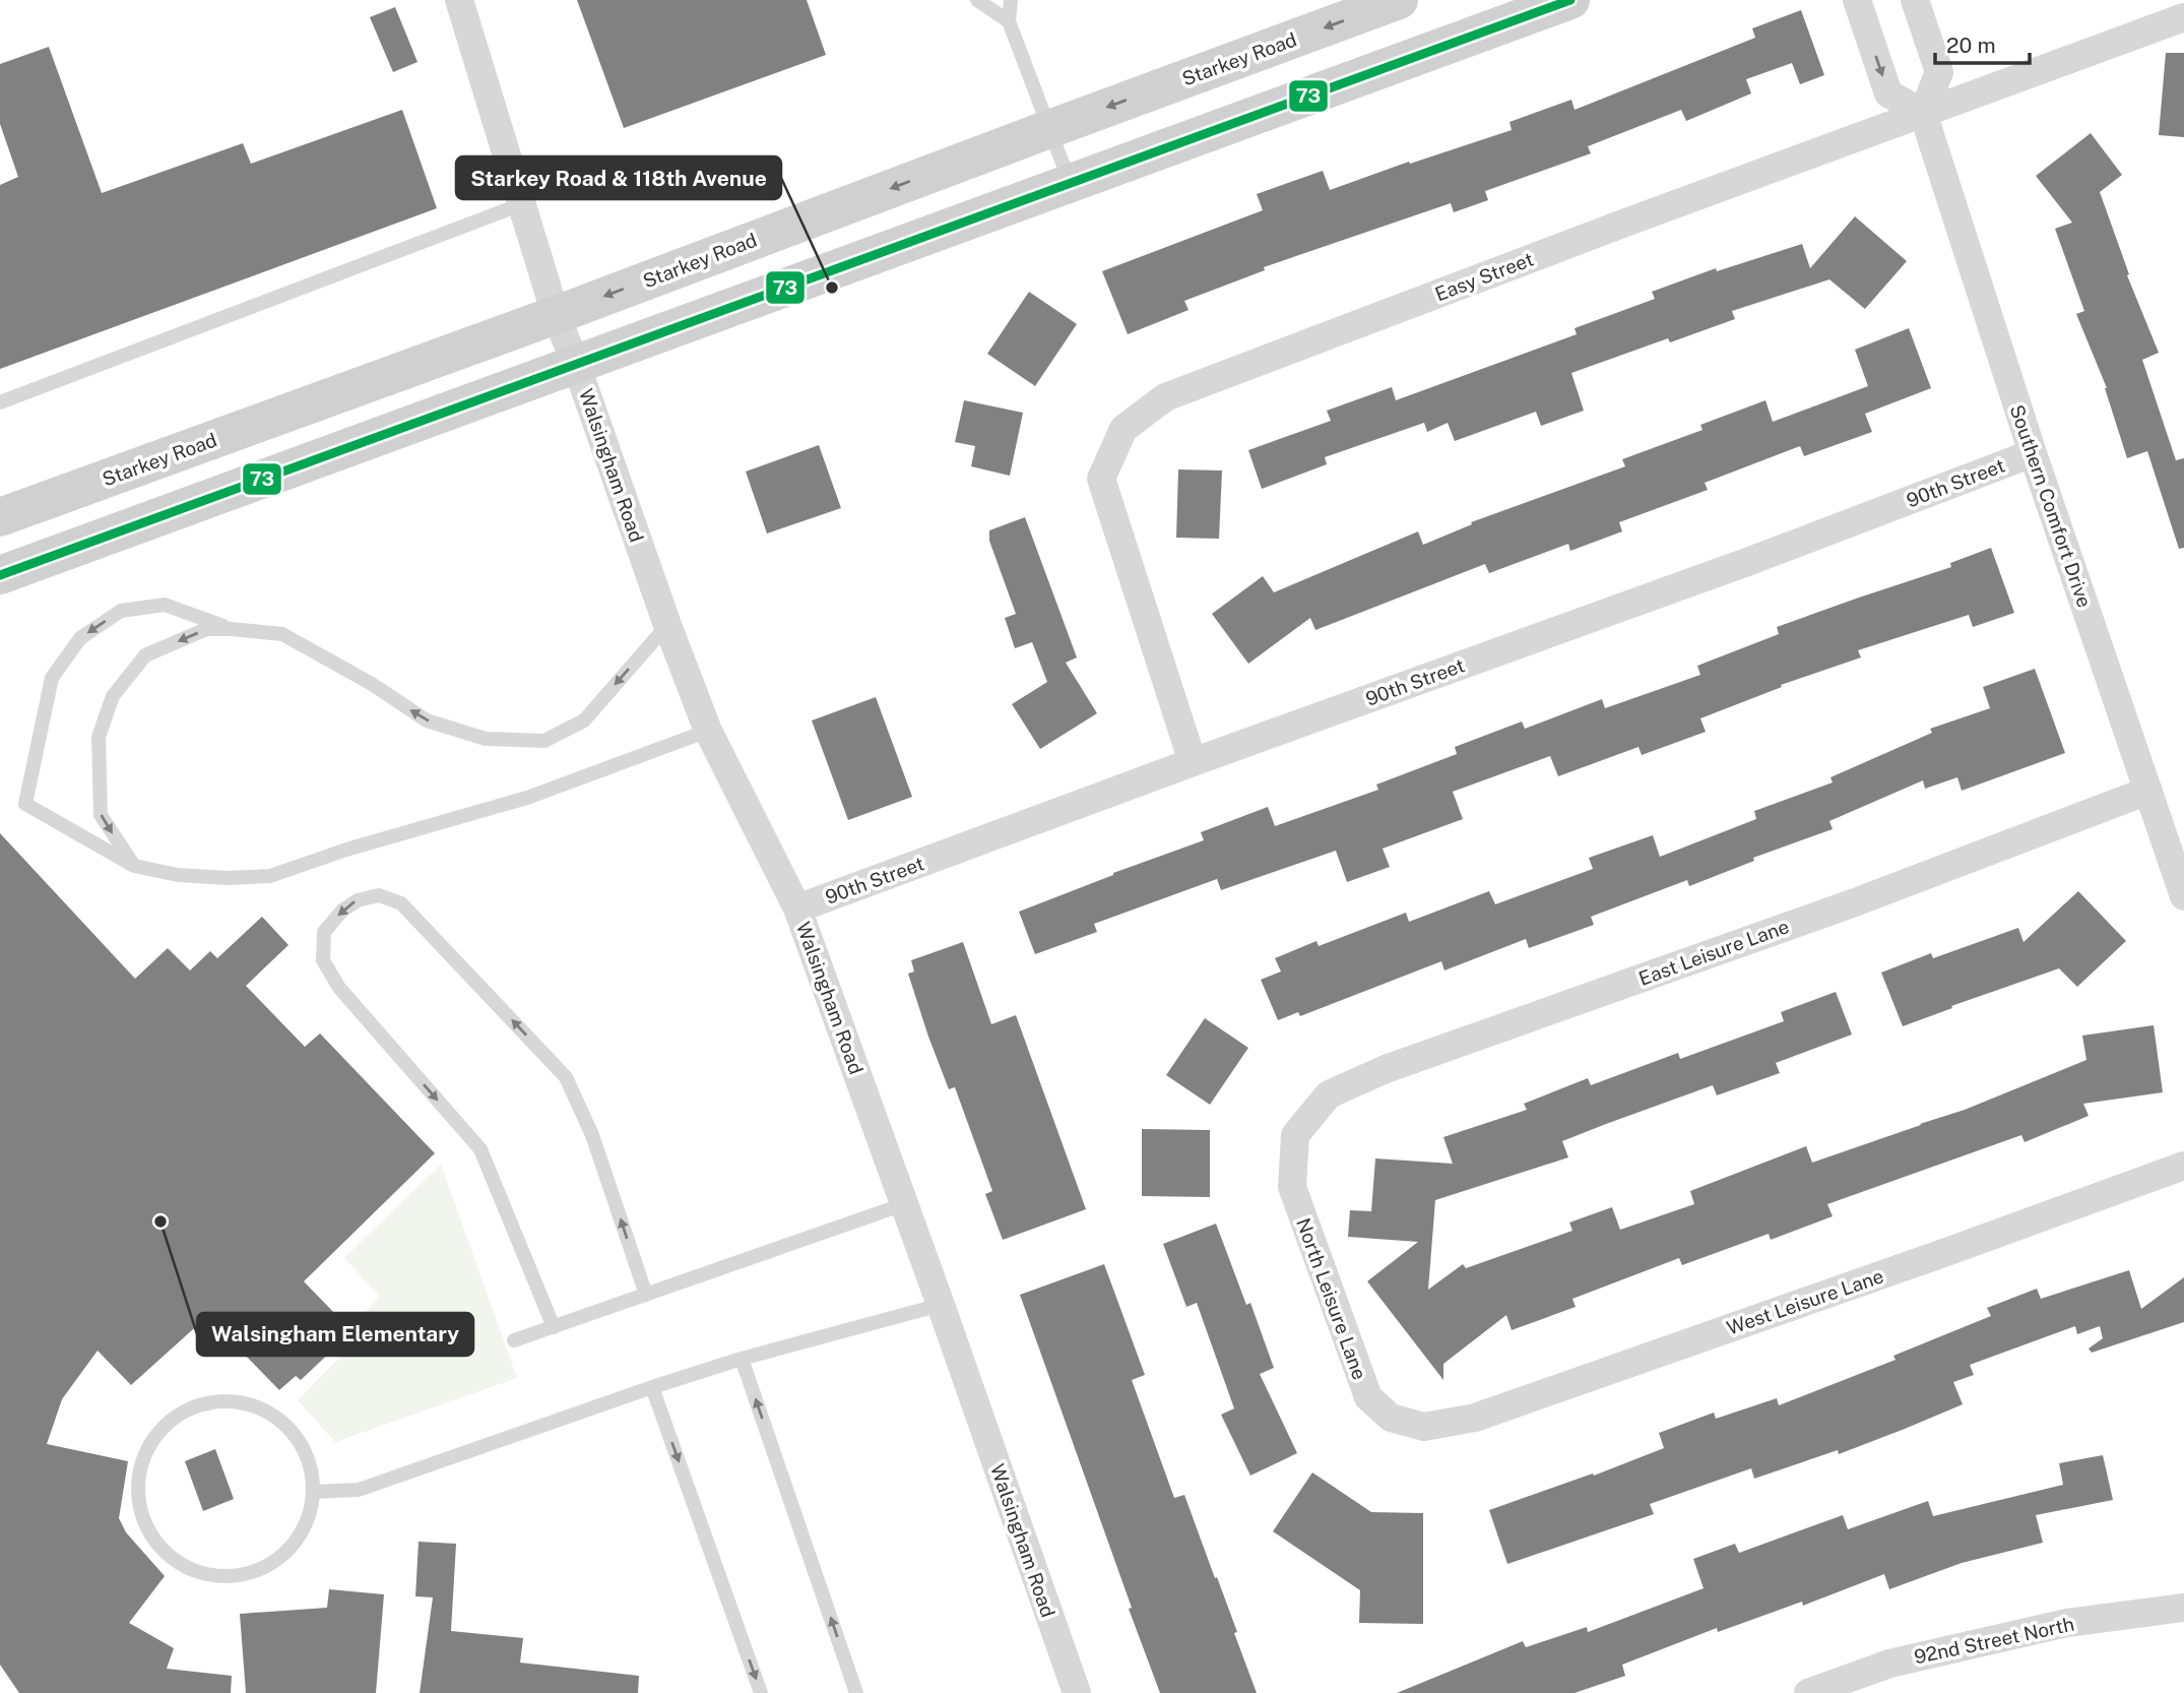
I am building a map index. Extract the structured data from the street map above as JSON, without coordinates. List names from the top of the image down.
{
  "streets": {
    "main road": ["Starkey Road"],
    "street": [
      "Easy Street",
      "Walsingham Road",
      "90th Street",
      "Southern Comfort Drive",
      "East Leisure Lane",
      "North Leisure Lane",
      "West Leisure Lane",
      "92nd Street North"
    ]
  },
  "crossings": [
    ["Starkey Road", "Walsingham Road"],
    ["Easy Street", "90th Street"],
    ["Easy Street", "Southern Comfort Drive"],
    ["Walsingham Road", "90th Street"],
    ["90th Street", "Southern Comfort Drive"],
    ["Southern Comfort Drive", "East Leisure Lane"],
    ["East Leisure Lane", "North Leisure Lane"],
    ["North Leisure Lane", "West Leisure Lane"]
  ],
  "places": ["Starkey Road & 118th Avenue", "Walsingham Elementary"],
  "lines": ["transit line 73"],
  "scale_bar": "20 m"
}
